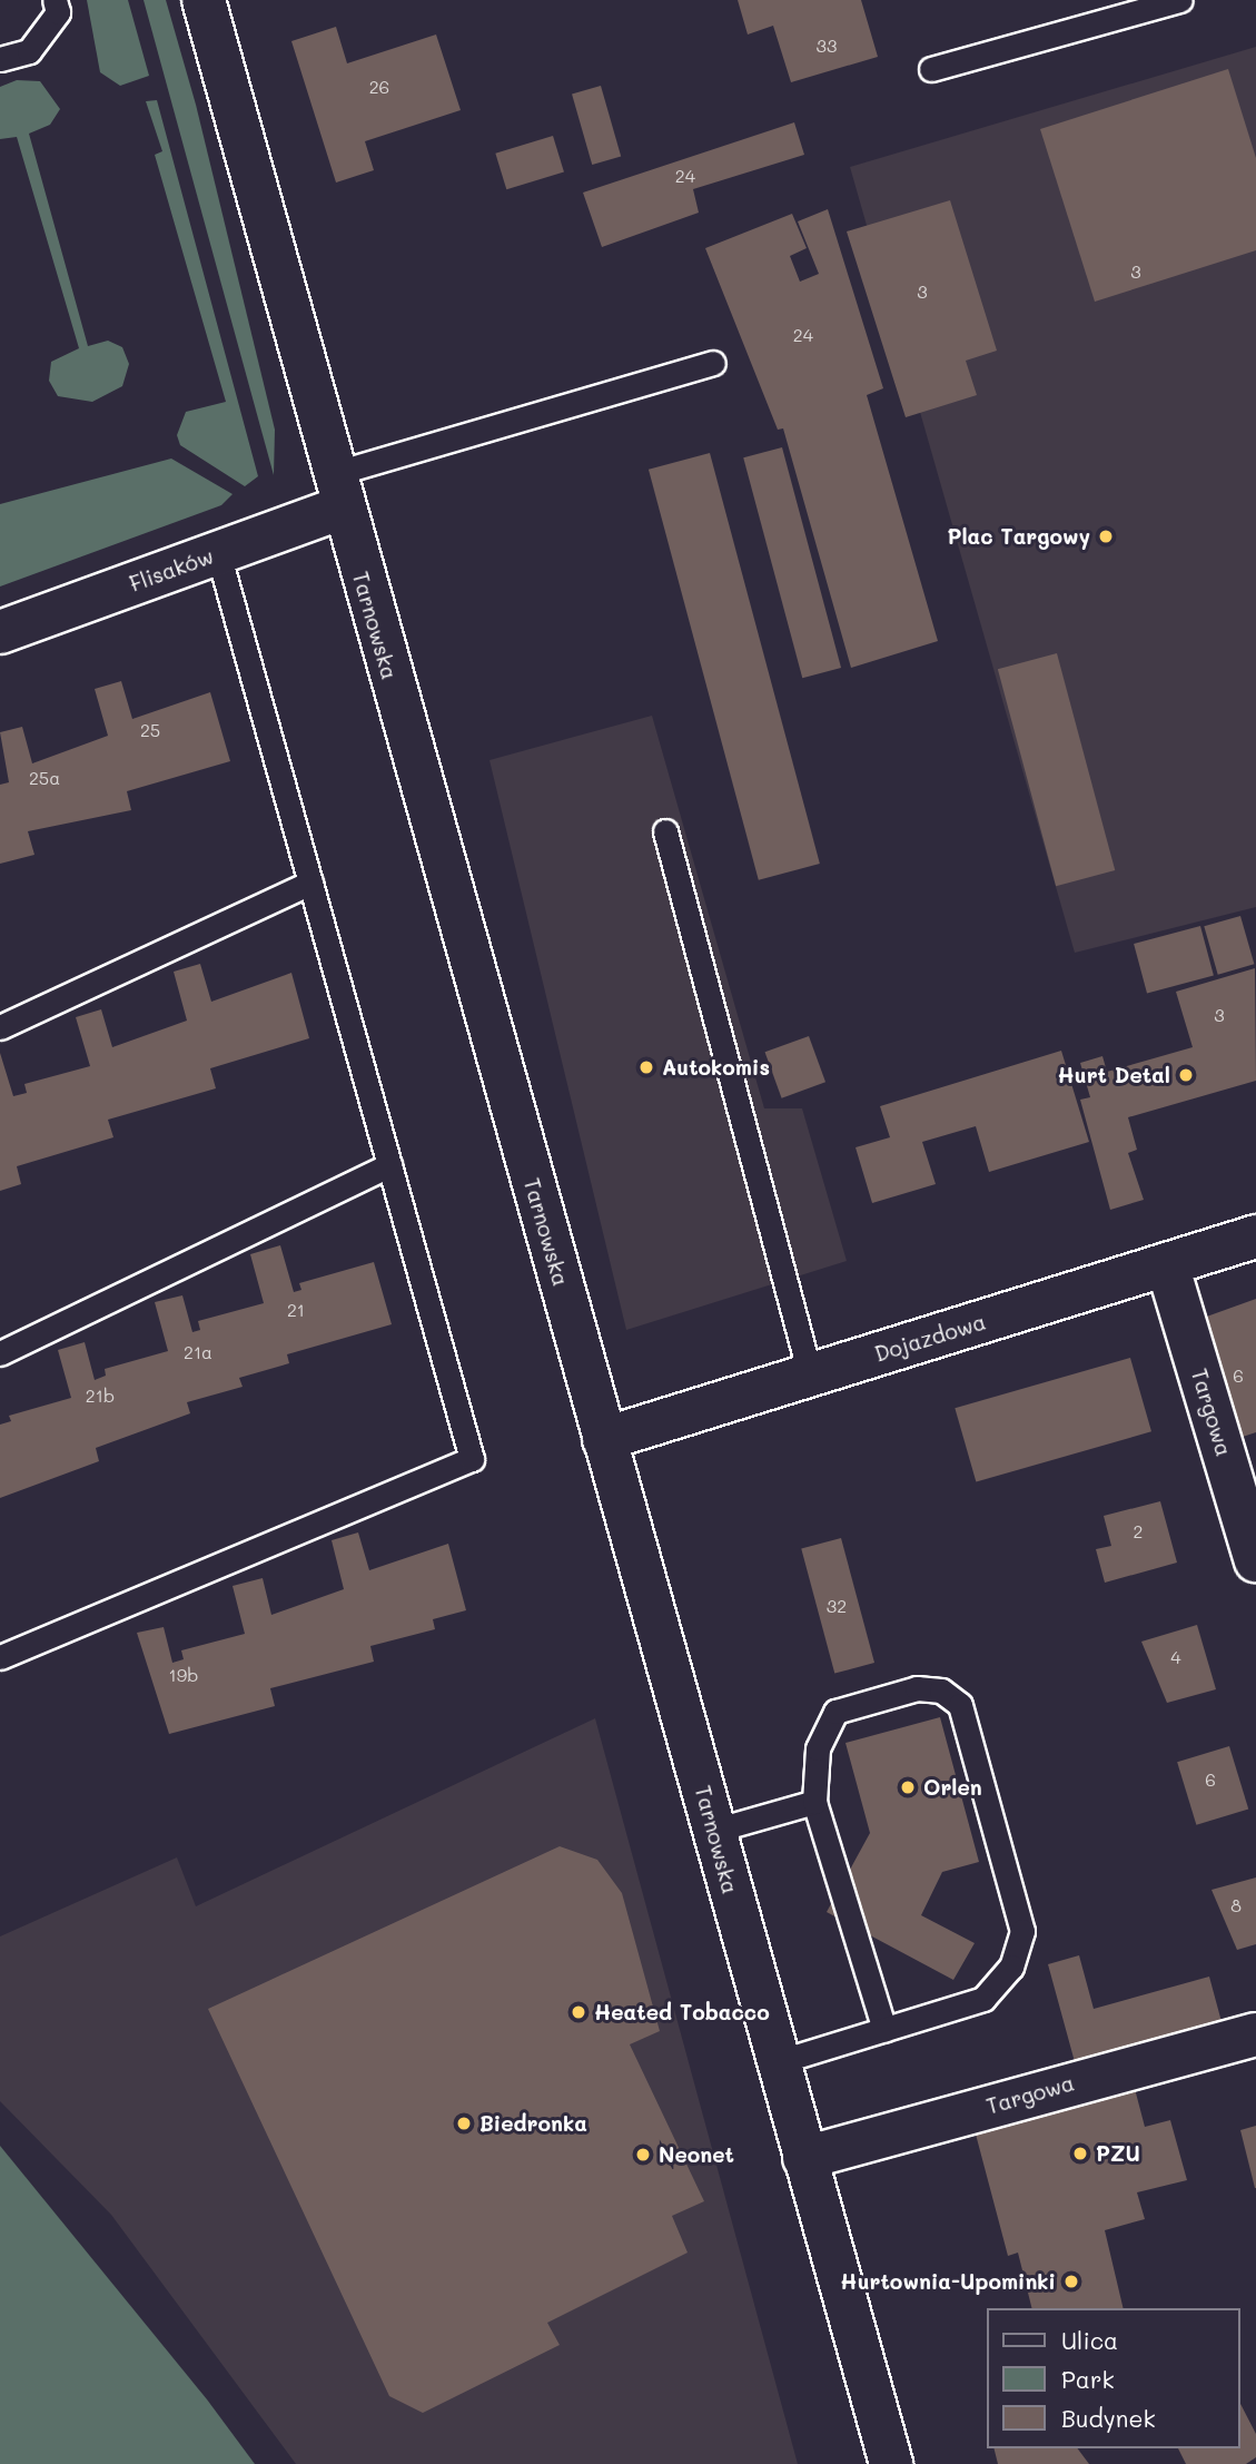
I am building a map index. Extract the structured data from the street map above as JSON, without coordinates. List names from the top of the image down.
{
  "streets": {
    "main road": [
      "Flisaków",
      "Tarnowska",
      "Dojazdowa",
      "Targowa"
    ]
  },
  "crossings": [
    ["Flisaków", "Tarnowska"],
    ["Tarnowska", "Dojazdowa"],
    ["Tarnowska", "Targowa"],
    ["Dojazdowa", "Targowa"]
  ],
  "places": [
    "Plac Targowy",
    "Autokomis",
    "Hurt Detal",
    "Orlen",
    "Heated Tobacco",
    "Biedronka",
    "PZU",
    "Neonet",
    "Hurtownia-Upominki"
  ],
  "house_numbers": [
    "33",
    "26",
    "24",
    "3",
    "3",
    "24",
    "25",
    "25a",
    "3",
    "21",
    "21a",
    "6",
    "21b",
    "2",
    "32",
    "4",
    "19b",
    "6",
    "8"
  ],
  "legend": ["Ulica", "Park", "Budynek"]
}
